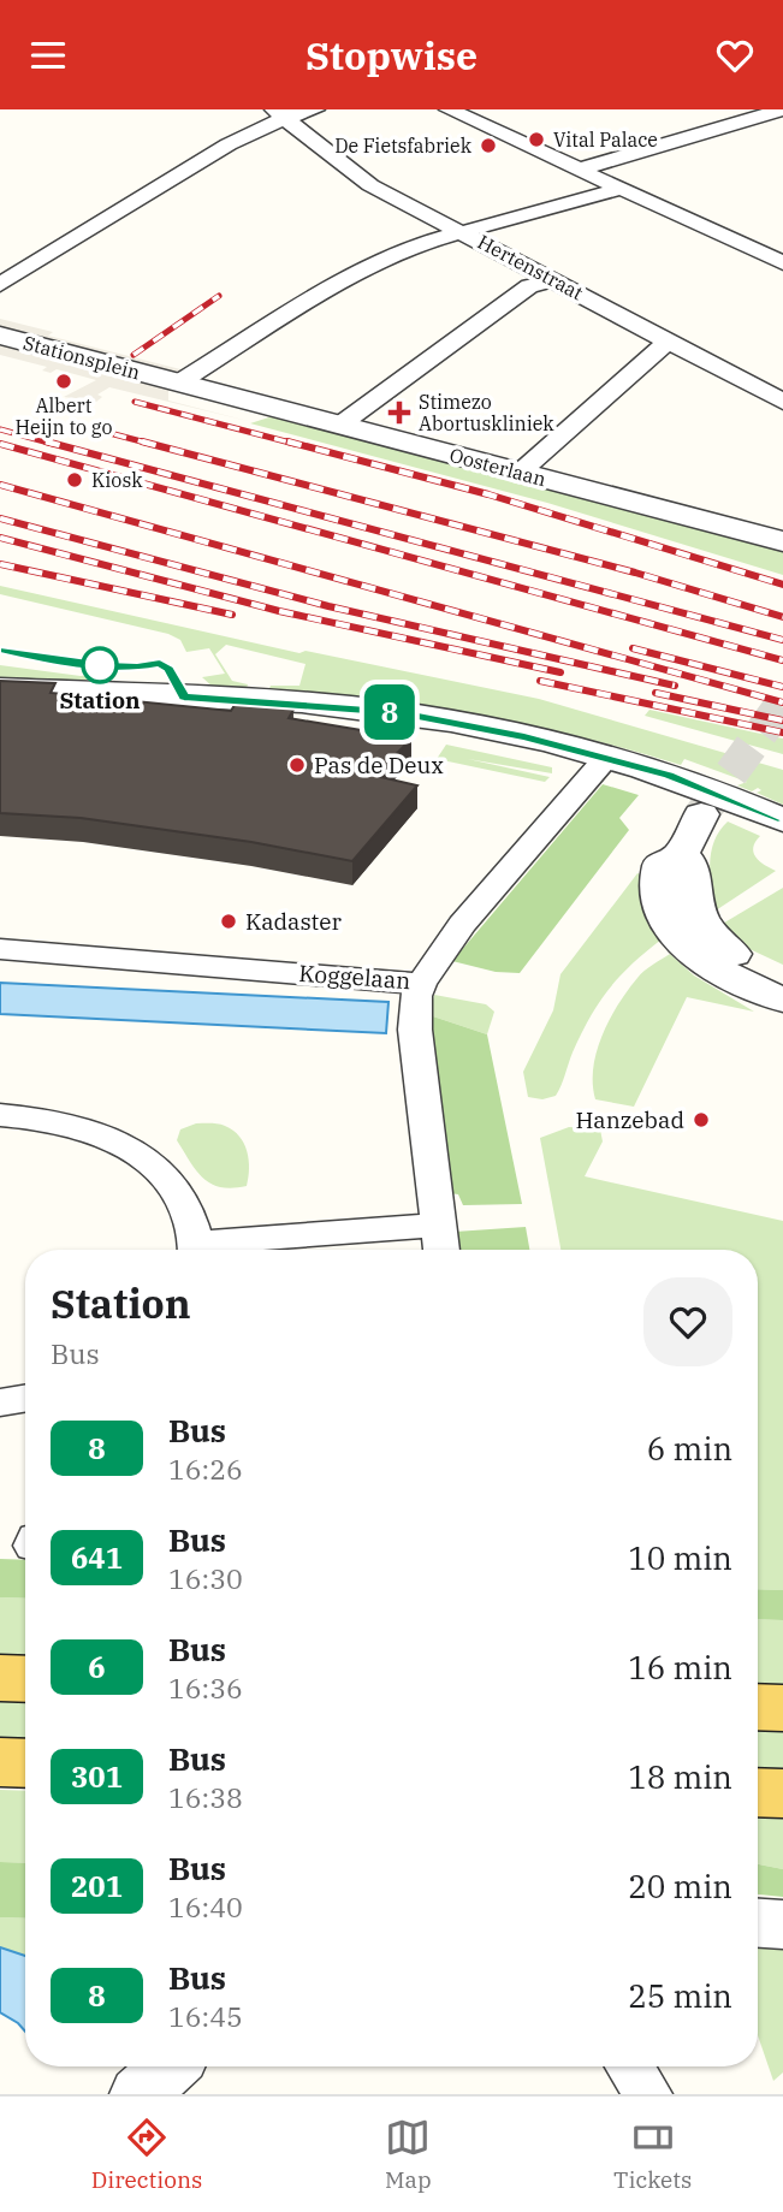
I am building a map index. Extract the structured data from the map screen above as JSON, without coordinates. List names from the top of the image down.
{
  "streets": {
    "street": [
      "Hertenstraat",
      "Stationsplein",
      "Oosterlaan",
      "Koggelaan"
    ]
  },
  "crossings": [
    ["Stationsplein", "Oosterlaan"]
  ],
  "places": {
    "other": [
      "Vital Palace",
      "De Fietsfabriek",
      "Albert Heijn to go",
      "Kiosk",
      "Station",
      "Pas de Deux",
      "Kadaster",
      "Hanzebad"
    ],
    "health": ["Stimezo Abortuskliniek"]
  },
  "lines": ["bus line 8"],
  "page": {
    "header": "Stopwise",
    "on_map": "8",
    "heading": ["Station", "Bus"],
    "list": [
      {
        "mark": "8",
        "name": "Bus",
        "note": "16:26",
        "value": "6 min"
      },
      {
        "mark": "641",
        "name": "Bus",
        "note": "16:30",
        "value": "10 min"
      },
      {
        "mark": "6",
        "name": "Bus",
        "note": "16:36",
        "value": "16 min"
      },
      {
        "mark": "301",
        "name": "Bus",
        "note": "16:38",
        "value": "18 min"
      },
      {
        "mark": "201",
        "name": "Bus",
        "note": "16:40",
        "value": "20 min"
      },
      {
        "mark": "8",
        "name": "Bus",
        "note": "16:45",
        "value": "25 min"
      }
    ],
    "tabs": ["Directions", "Map", "Tickets"]
  }
}
